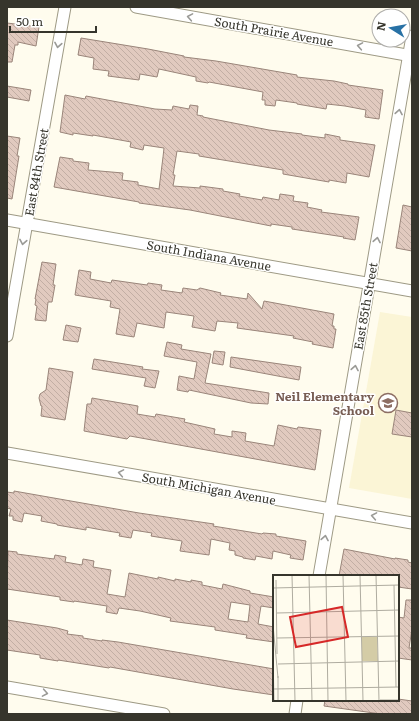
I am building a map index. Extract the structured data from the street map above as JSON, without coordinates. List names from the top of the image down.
{
  "streets": {
    "street": [
      "South Prairie Avenue",
      "East 84th Street",
      "South Indiana Avenue",
      "East 85th Street",
      "South Michigan Avenue"
    ]
  },
  "crossings": [
    ["South Prairie Avenue", "East 85th Street"],
    ["East 84th Street", "South Indiana Avenue"],
    ["South Indiana Avenue", "East 85th Street"],
    ["East 85th Street", "South Michigan Avenue"]
  ],
  "one_way": [
    "South Prairie Avenue",
    "East 84th Street",
    "East 85th Street",
    "South Michigan Avenue"
  ],
  "places": {
    "school or university": ["Neil Elementary School"]
  },
  "scale_bar": "50 m",
  "north": "left"
}
